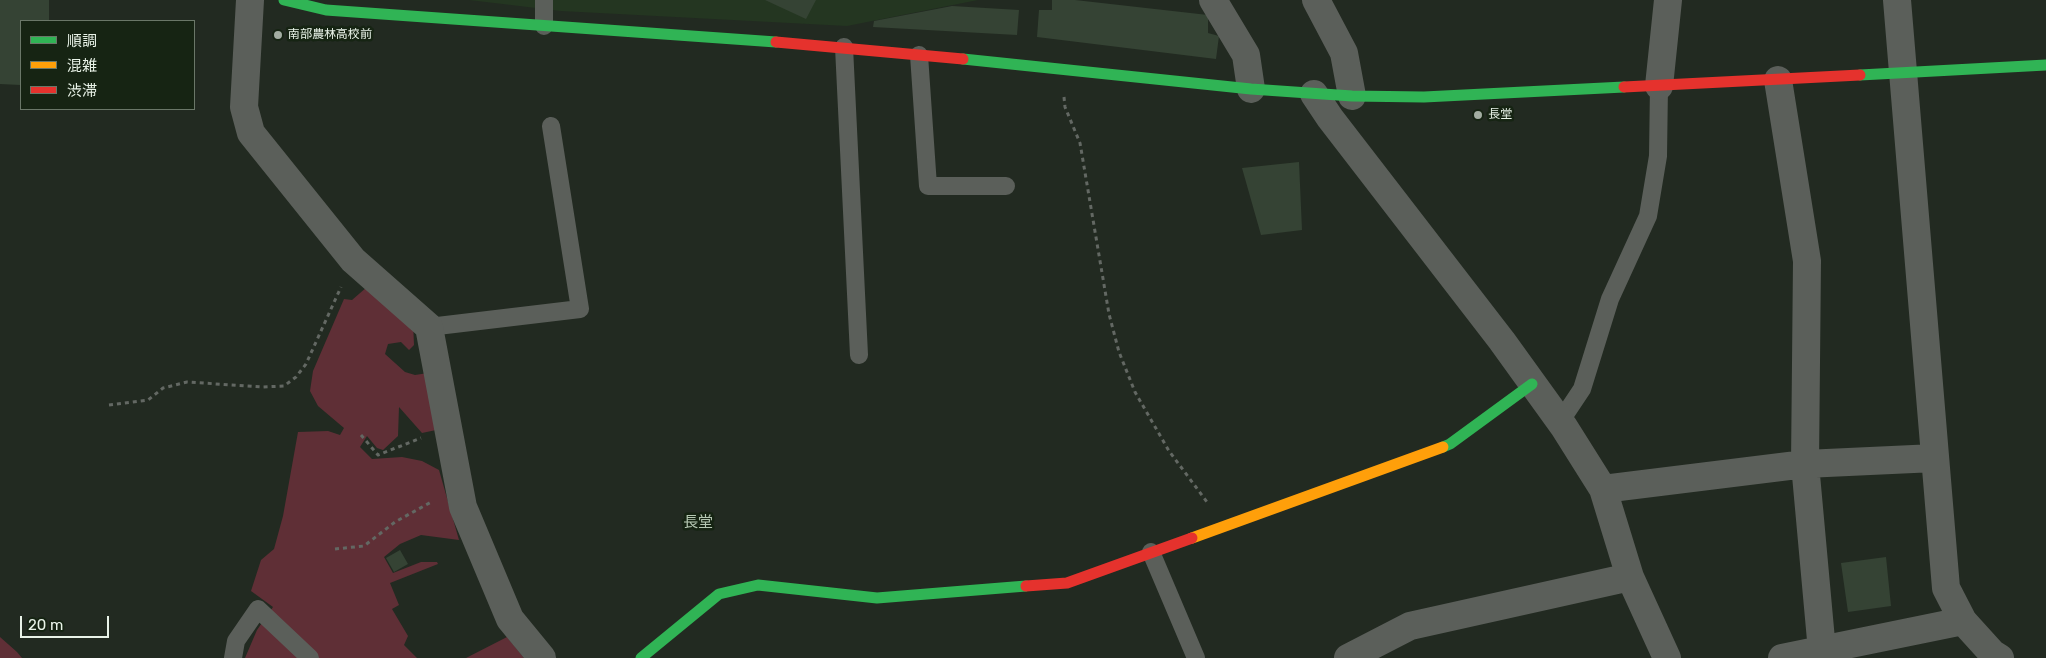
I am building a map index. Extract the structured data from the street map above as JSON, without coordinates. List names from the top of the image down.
{
  "districts": ["長堂"],
  "places": ["南部農林高校前", "長堂"],
  "legend": ["順調", "混雑", "渋滞"],
  "scale_bar": "20 m"
}
